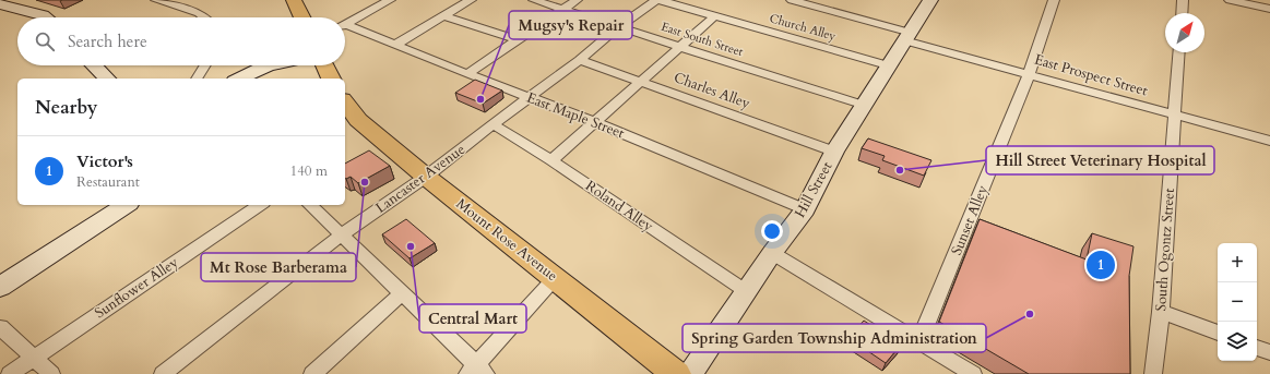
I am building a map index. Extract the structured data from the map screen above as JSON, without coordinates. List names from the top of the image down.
{
  "streets": {
    "main road": ["Hill Street", "Mount Rose Avenue"],
    "street": [
      "Church Alley",
      "East South Street",
      "East Prospect Street",
      "Charles Alley",
      "East Maple Street",
      "Lancaster Avenue",
      "Roland Alley",
      "Sunset Alley",
      "South Ogontz Street",
      "Sunflower Alley"
    ]
  },
  "crossings": [
    ["Church Alley", "Hill Street"],
    ["East South Street", "Lancaster Avenue"],
    ["East South Street", "Hill Street"],
    ["East Prospect Street", "Hill Street"],
    ["East Prospect Street", "Sunset Alley"],
    ["East Prospect Street", "South Ogontz Street"],
    ["Charles Alley", "Lancaster Avenue"],
    ["Charles Alley", "Hill Street"],
    ["East Maple Street", "Lancaster Avenue"],
    ["East Maple Street", "Hill Street"],
    ["Lancaster Avenue", "Roland Alley"],
    ["Lancaster Avenue", "Mount Rose Avenue"],
    ["Hill Street", "Roland Alley"]
  ],
  "places": [
    "Mugsy's Repair",
    "Hill Street Veterinary Hospital",
    "Mt Rose Barberama",
    "Central Mart",
    "Spring Garden Township Administration"
  ],
  "north": "top right",
  "page": {
    "search": "Search here",
    "heading": "Nearby",
    "list": [
      {
        "mark": "1",
        "name": "Victor's",
        "note": "Restaurant",
        "value": "140 m"
      }
    ],
    "map_buttons": ["+", "−"],
    "pins": "1"
  }
}
